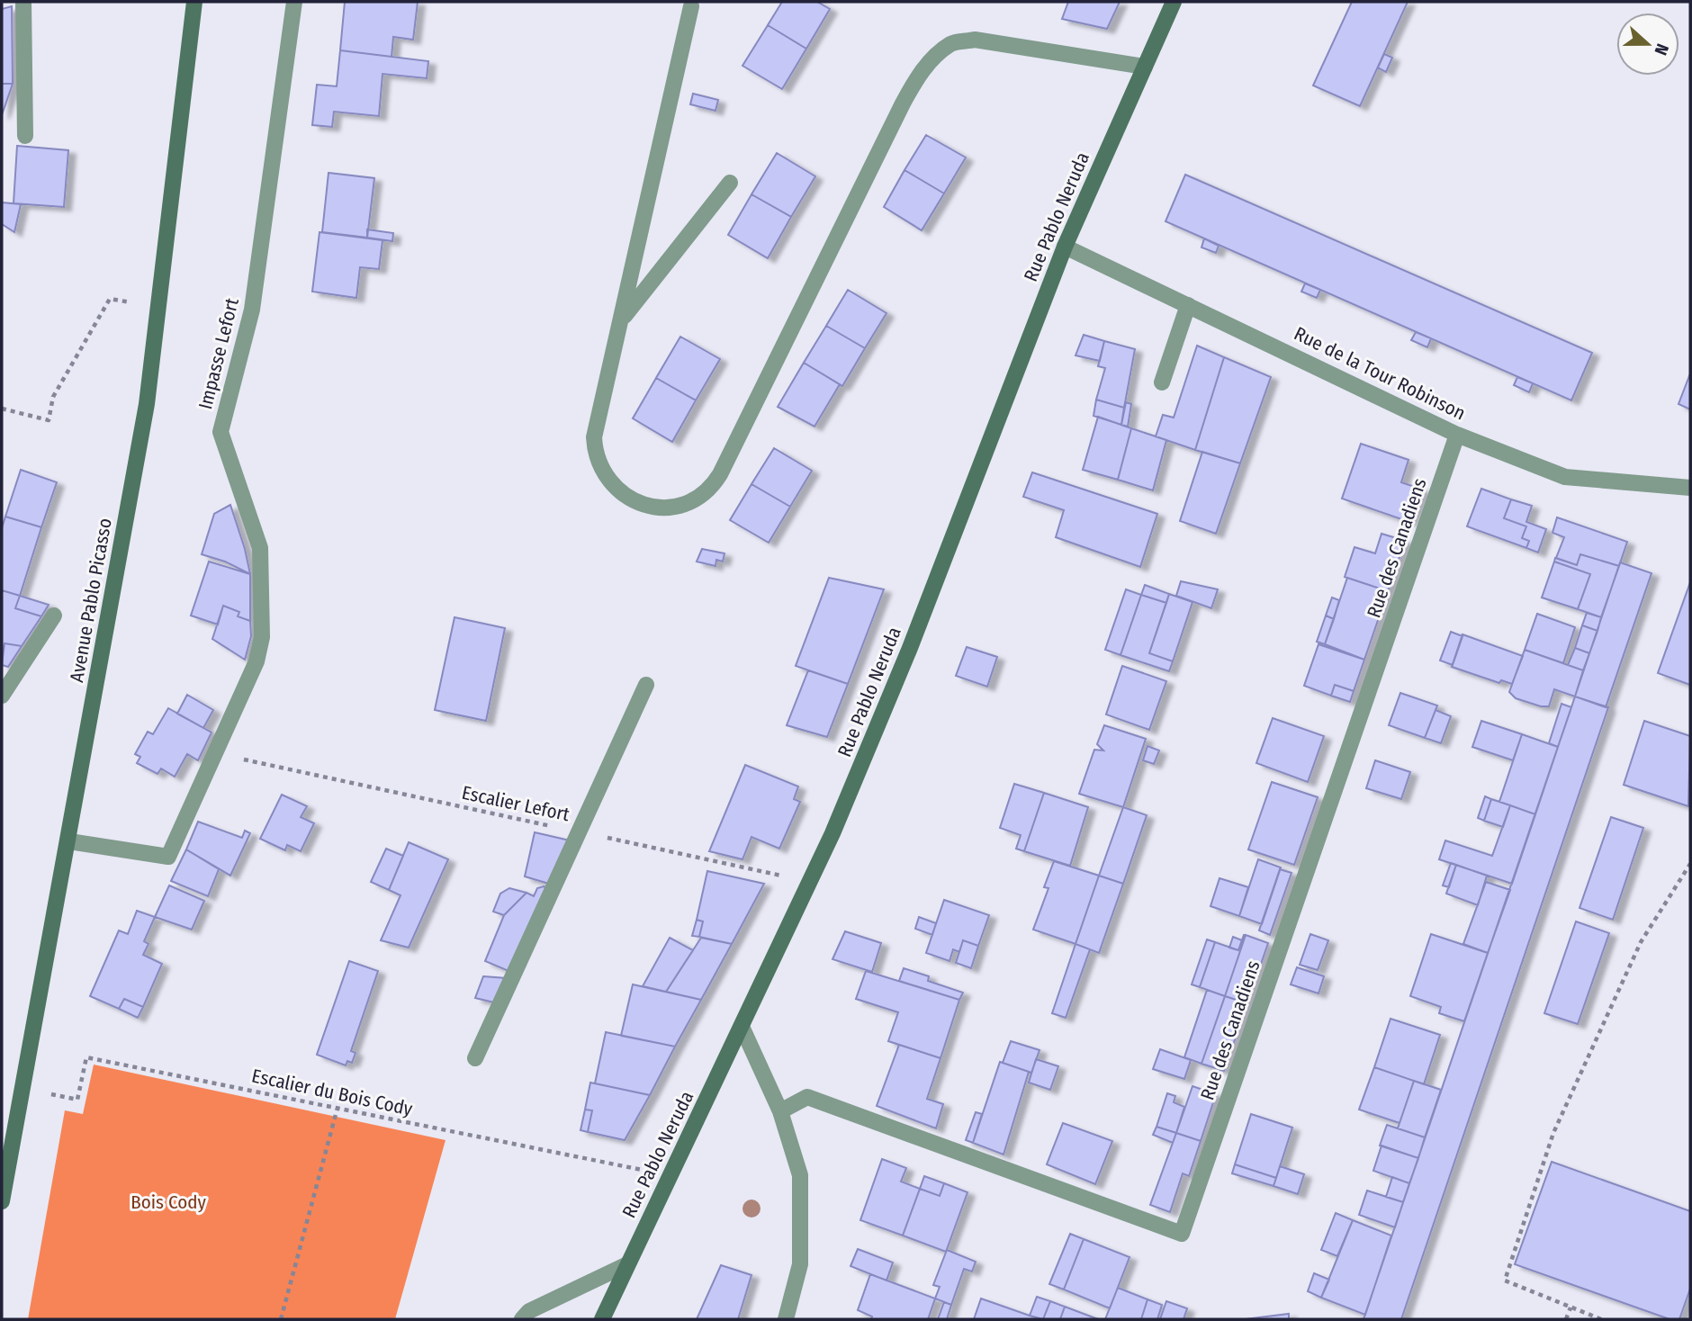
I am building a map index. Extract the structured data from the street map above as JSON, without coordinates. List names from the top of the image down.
{
  "streets": {
    "street": [
      "Rue Pablo Neruda",
      "Impasse Lefort",
      "Rue de la Tour Robinson",
      "Rue des Canadiens",
      "Avenue Pablo Picasso"
    ],
    "path": ["Escalier Lefort", "Escalier du Bois Cody"]
  },
  "crossings": [
    ["Rue Pablo Neruda", "Rue de la Tour Robinson"],
    ["Rue Pablo Neruda", "Escalier Lefort"],
    ["Rue Pablo Neruda", "Escalier du Bois Cody"],
    ["Impasse Lefort", "Avenue Pablo Picasso"],
    ["Impasse Lefort", "Escalier Lefort"],
    ["Rue de la Tour Robinson", "Rue des Canadiens"],
    ["Avenue Pablo Picasso", "Escalier du Bois Cody"]
  ],
  "parks": ["Bois Cody"],
  "north": "right"
}
